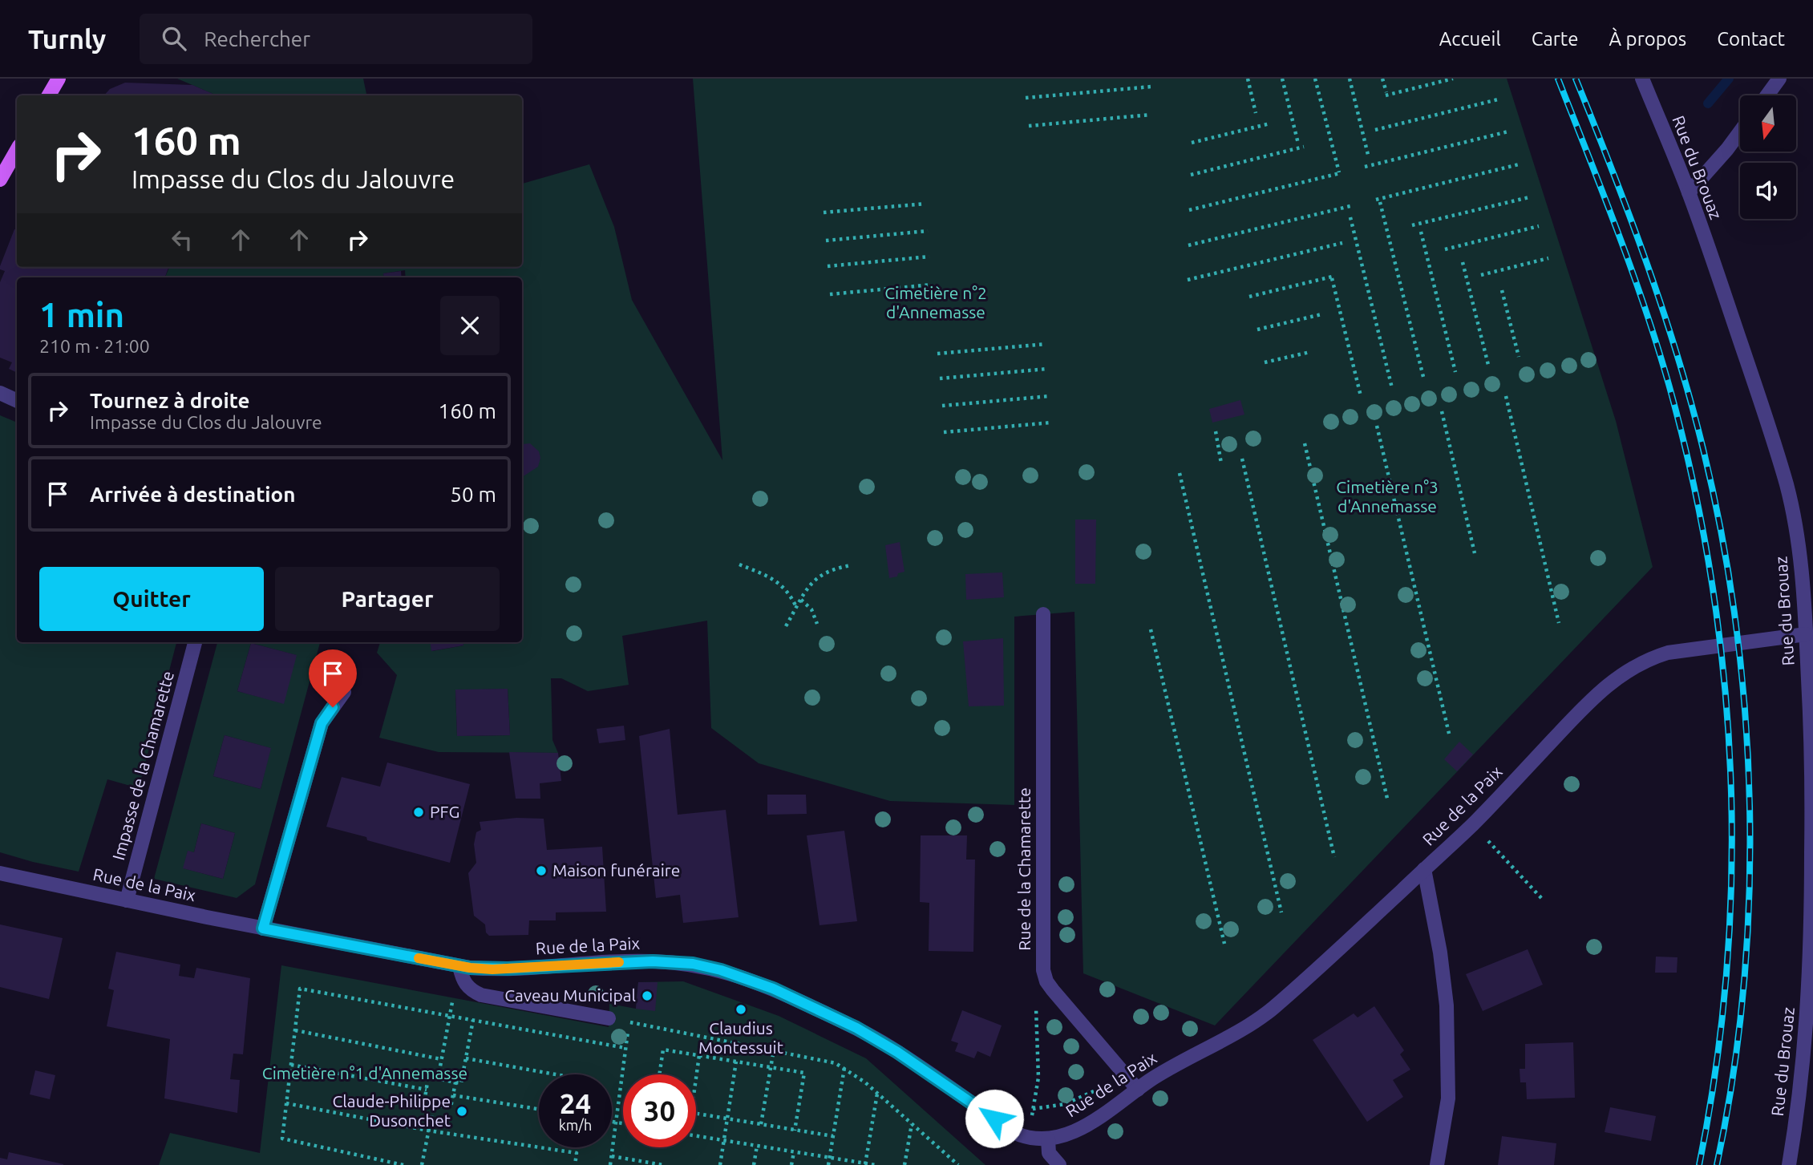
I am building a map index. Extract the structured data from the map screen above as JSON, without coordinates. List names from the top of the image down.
{
  "streets": {
    "street": [
      "Rue du Brouaz",
      "Impasse de la Chamarette",
      "Rue de la Paix",
      "Rue de la Chamarette"
    ]
  },
  "crossings": [
    ["Rue du Brouaz", "Rue de la Paix"],
    ["Impasse de la Chamarette", "Rue de la Paix"],
    ["Rue de la Paix", "Rue de la Chamarette"]
  ],
  "parks": ["Cimetière n°2 d'Annemasse", "Cimetière n°3 d'Annemasse", "Cimetière n°1 d'Annemasse"],
  "places": [
    "PFG",
    "Maison funéraire",
    "Caveau Municipal",
    "Claudius Montessuit",
    "Claude-Philippe Dusonchet"
  ],
  "north": "bottom",
  "page": {
    "header": "Turnly",
    "search": "Rechercher",
    "nav": [
      "Accueil",
      "Carte",
      "À propos",
      "Contact"
    ],
    "turn": ["160 m", "Impasse du Clos du Jalouvre"],
    "heading": ["1 min", "210 m · 21:00"],
    "list": [
      {
        "name": "Tournez à droite",
        "note": "Impasse du Clos du Jalouvre",
        "value": "160 m"
      },
      {
        "name": "Arrivée à destination",
        "value": "50 m"
      }
    ],
    "buttons": ["Quitter", "Partager"],
    "speed": "24 km/h",
    "limit": "30"
  }
}
